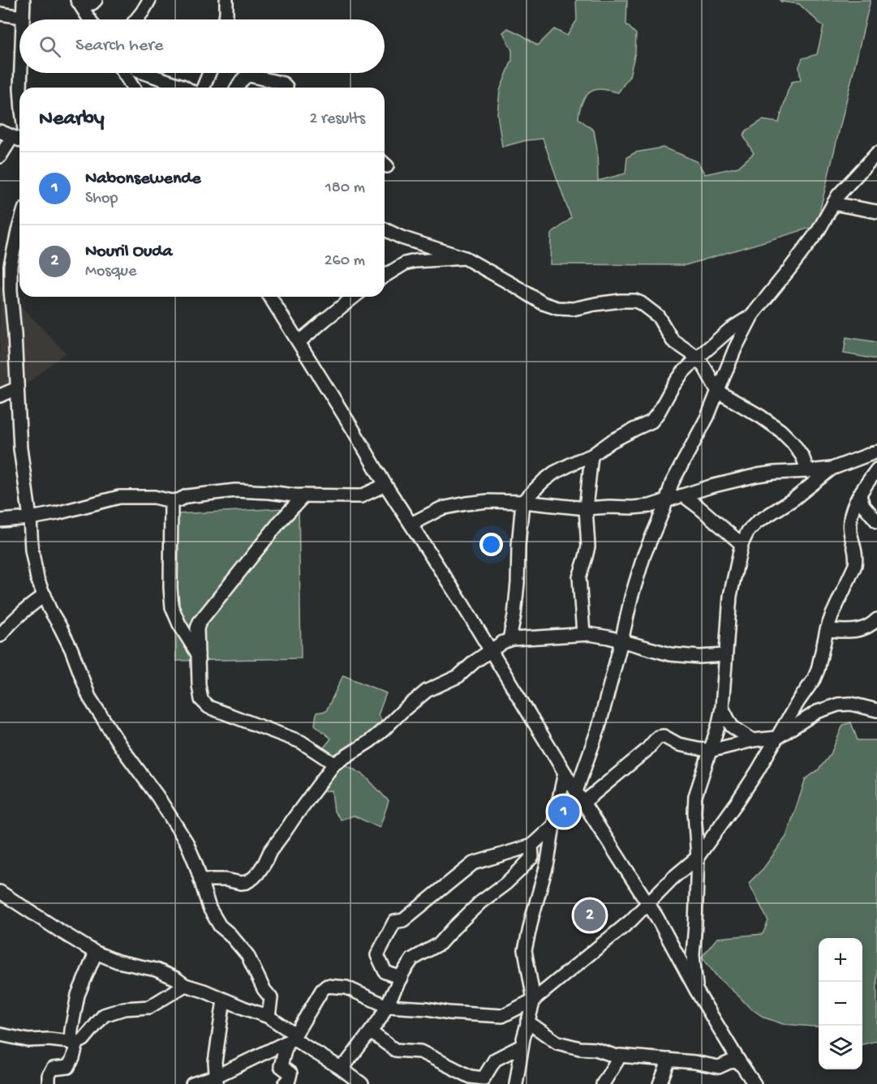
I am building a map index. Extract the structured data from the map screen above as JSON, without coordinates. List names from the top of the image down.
{
  "page": {
    "search": "Search here",
    "heading": ["Nearby", "2 results"],
    "list": [
      {
        "mark": "1",
        "name": "Nabonsewende",
        "note": "Shop",
        "value": "180 m"
      },
      {
        "mark": "2",
        "name": "Nouril Ouda",
        "note": "Mosque",
        "value": "260 m"
      }
    ],
    "pins": ["1", "2"],
    "map_buttons": ["+", "−"]
  }
}
